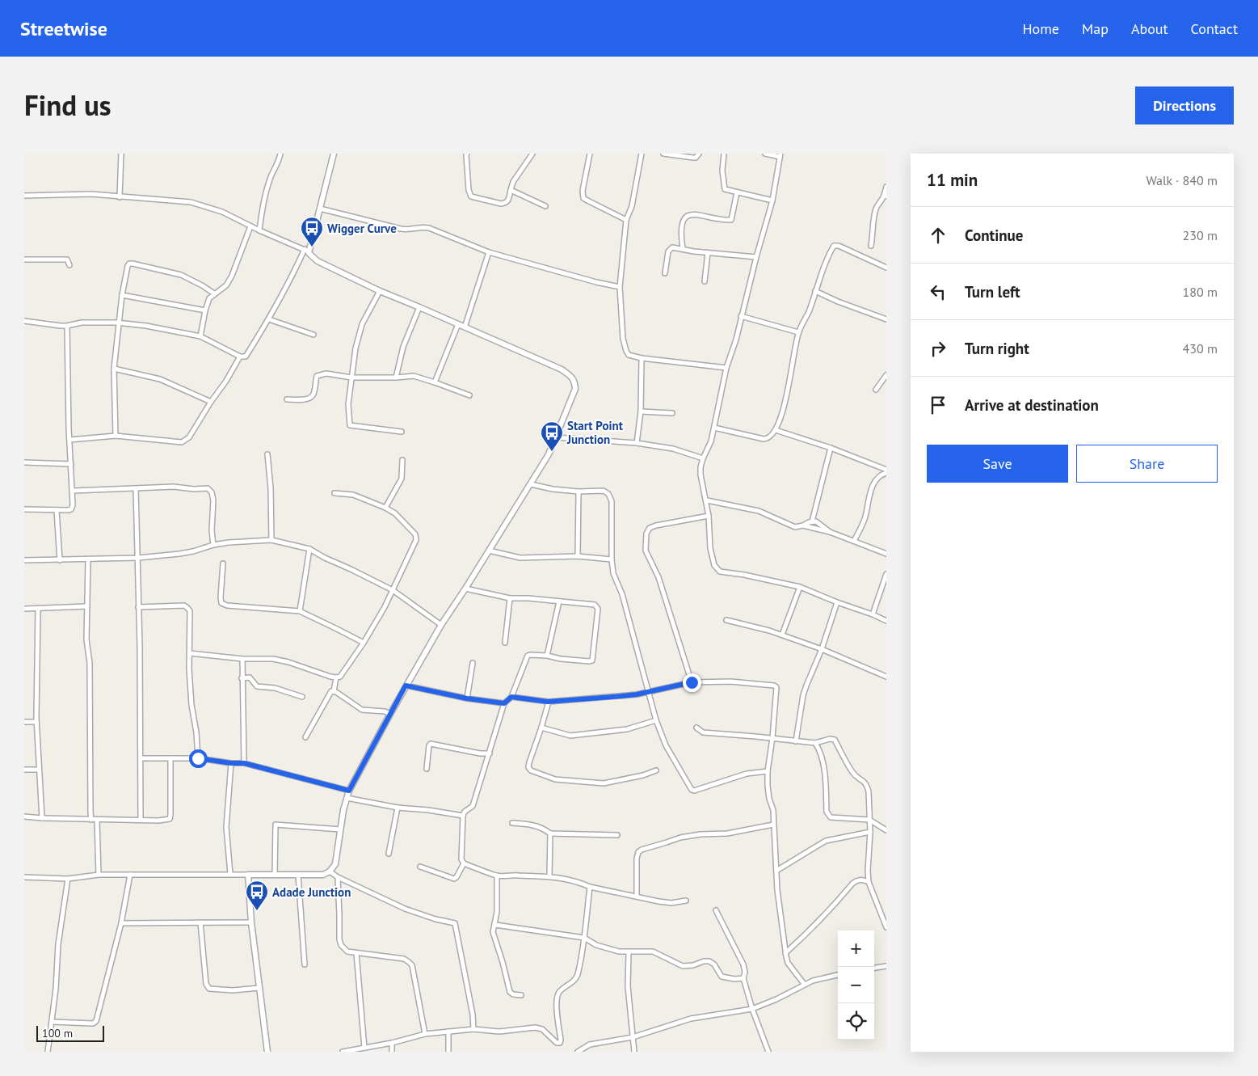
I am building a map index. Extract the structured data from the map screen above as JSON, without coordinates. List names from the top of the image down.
{
  "places": {
    "bus stop": ["Wigger Curve", "Start Point Junction", "Adade Junction"]
  },
  "scale_bar": "100 m",
  "page": {
    "header": "Streetwise",
    "nav": [
      "Home",
      "Map",
      "About",
      "Contact"
    ],
    "title": "Find us",
    "buttons": [
      "Directions",
      ["Save", "Share"]
    ],
    "heading": ["11 min", "Walk · 840 m"],
    "list": [
      ["Continue", "230 m"],
      ["Turn left", "180 m"],
      ["Turn right", "430 m"],
      "Arrive at destination"
    ],
    "map_buttons": ["+", "−"],
    "scale": "100 m"
  }
}
